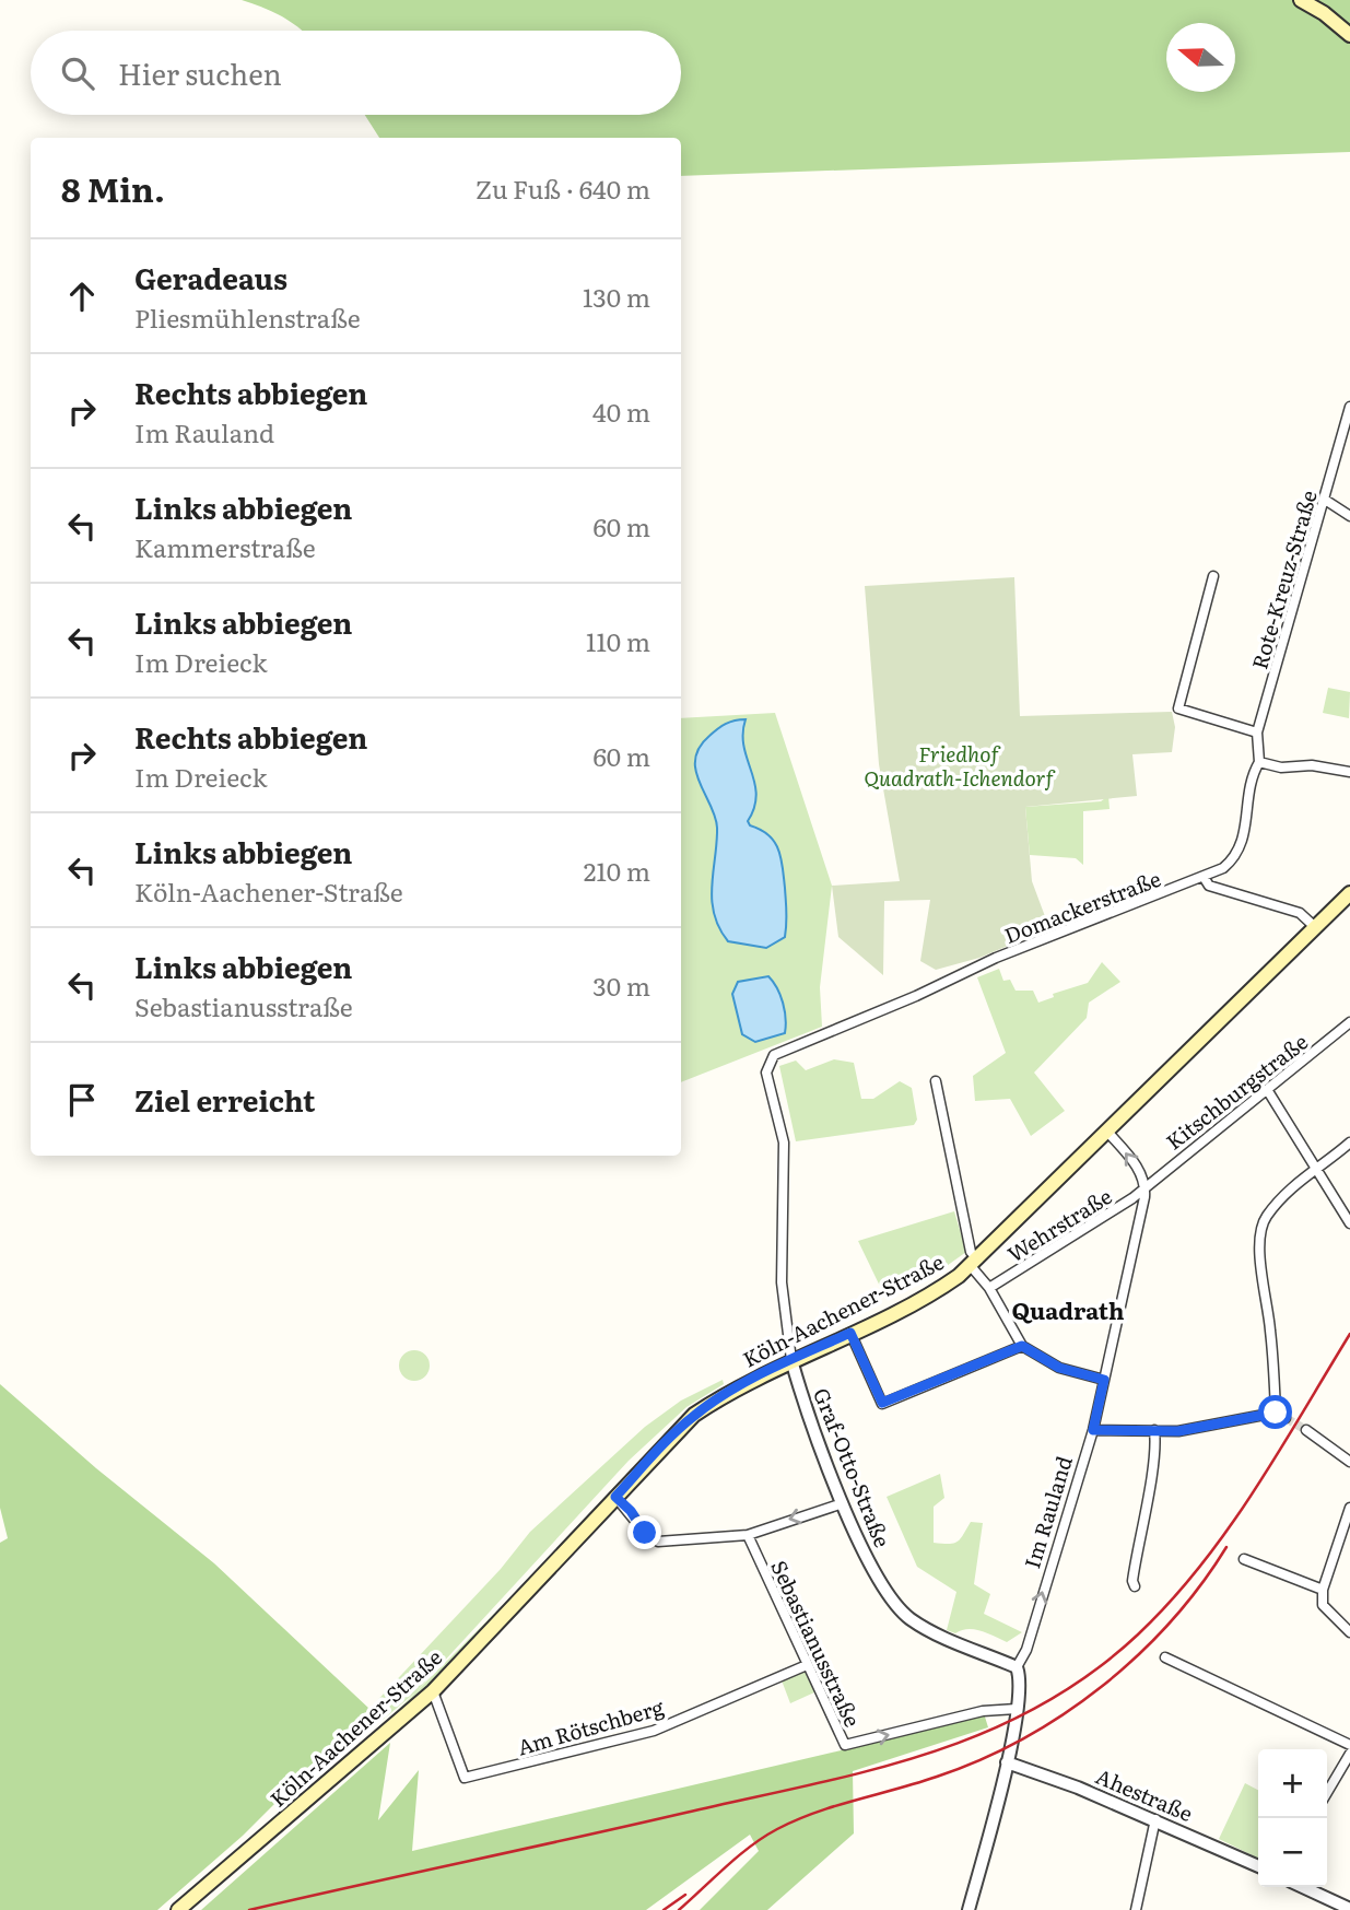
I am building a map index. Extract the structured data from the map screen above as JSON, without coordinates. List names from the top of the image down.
{
  "streets": {
    "main road": ["Köln-Aachener-Straße"],
    "street": [
      "Rote-Kreuz-Straße",
      "Domackerstraße",
      "Kitschburgstraße",
      "Wehrstraße",
      "Graf-Otto-Straße",
      "Im Rauland",
      "Sebastianusstraße",
      "Am Rötschberg",
      "Ahestraße"
    ]
  },
  "crossings": [
    ["Rote-Kreuz-Straße", "Domackerstraße"],
    ["Domackerstraße", "Graf-Otto-Straße"],
    ["Kitschburgstraße", "Wehrstraße"],
    ["Kitschburgstraße", "Im Rauland"],
    ["Wehrstraße", "Im Rauland"],
    ["Köln-Aachener-Straße", "Graf-Otto-Straße"],
    ["Köln-Aachener-Straße", "Am Rötschberg"],
    ["Graf-Otto-Straße", "Im Rauland"],
    ["Im Rauland", "Sebastianusstraße"],
    ["Im Rauland", "Ahestraße"],
    ["Sebastianusstraße", "Am Rötschberg"]
  ],
  "one_way": ["Sebastianusstraße"],
  "districts": ["Quadrath"],
  "parks": ["Friedhof Quadrath-Ichendorf"],
  "north": "left",
  "page": {
    "search": "Hier suchen",
    "heading": ["8 Min.", "Zu Fuß · 640 m"],
    "list": [
      ["Geradeaus", "Pliesmühlenstraße", "130 m"],
      ["Rechts abbiegen", "Im Rauland", "40 m"],
      ["Links abbiegen", "Kammerstraße", "60 m"],
      ["Links abbiegen", "Im Dreieck", "110 m"],
      ["Rechts abbiegen", "Im Dreieck", "60 m"],
      ["Links abbiegen", "Köln-Aachener-Straße", "210 m"],
      ["Links abbiegen", "Sebastianusstraße", "30 m"],
      "Ziel erreicht"
    ],
    "map_buttons": ["+", "−"]
  }
}
